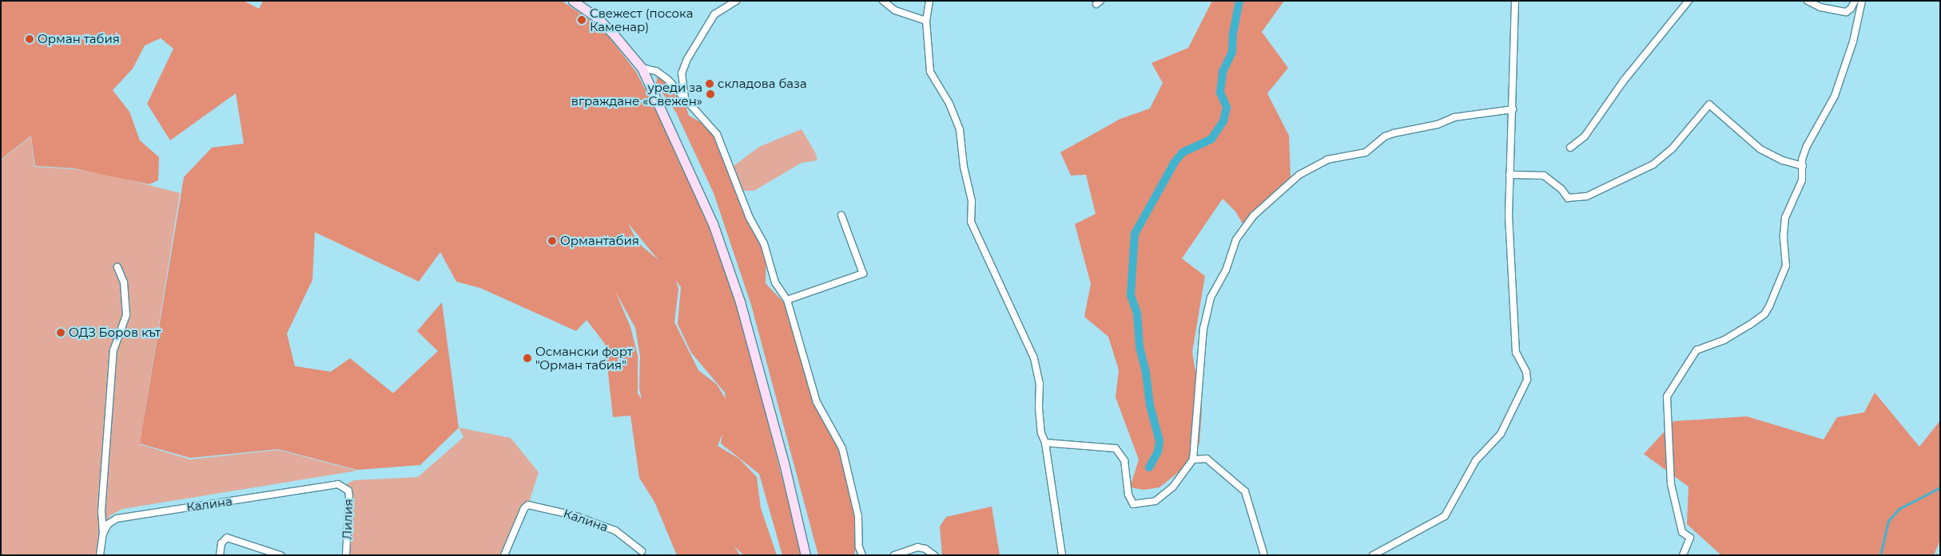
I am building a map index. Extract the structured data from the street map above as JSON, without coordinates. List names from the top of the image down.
{
  "streets": {
    "street": ["Калина", "Лилия"]
  },
  "crossings": [
    ["Калина", "Лилия"]
  ],
  "places": [
    "Свежест (посока Каменар)",
    "Орман табия",
    "складова база",
    "уреди за вграждане «Свежен»",
    "Ормантабия",
    "ОДЗ Боров кът",
    "Османски форт \"Орман табия\""
  ]
}
